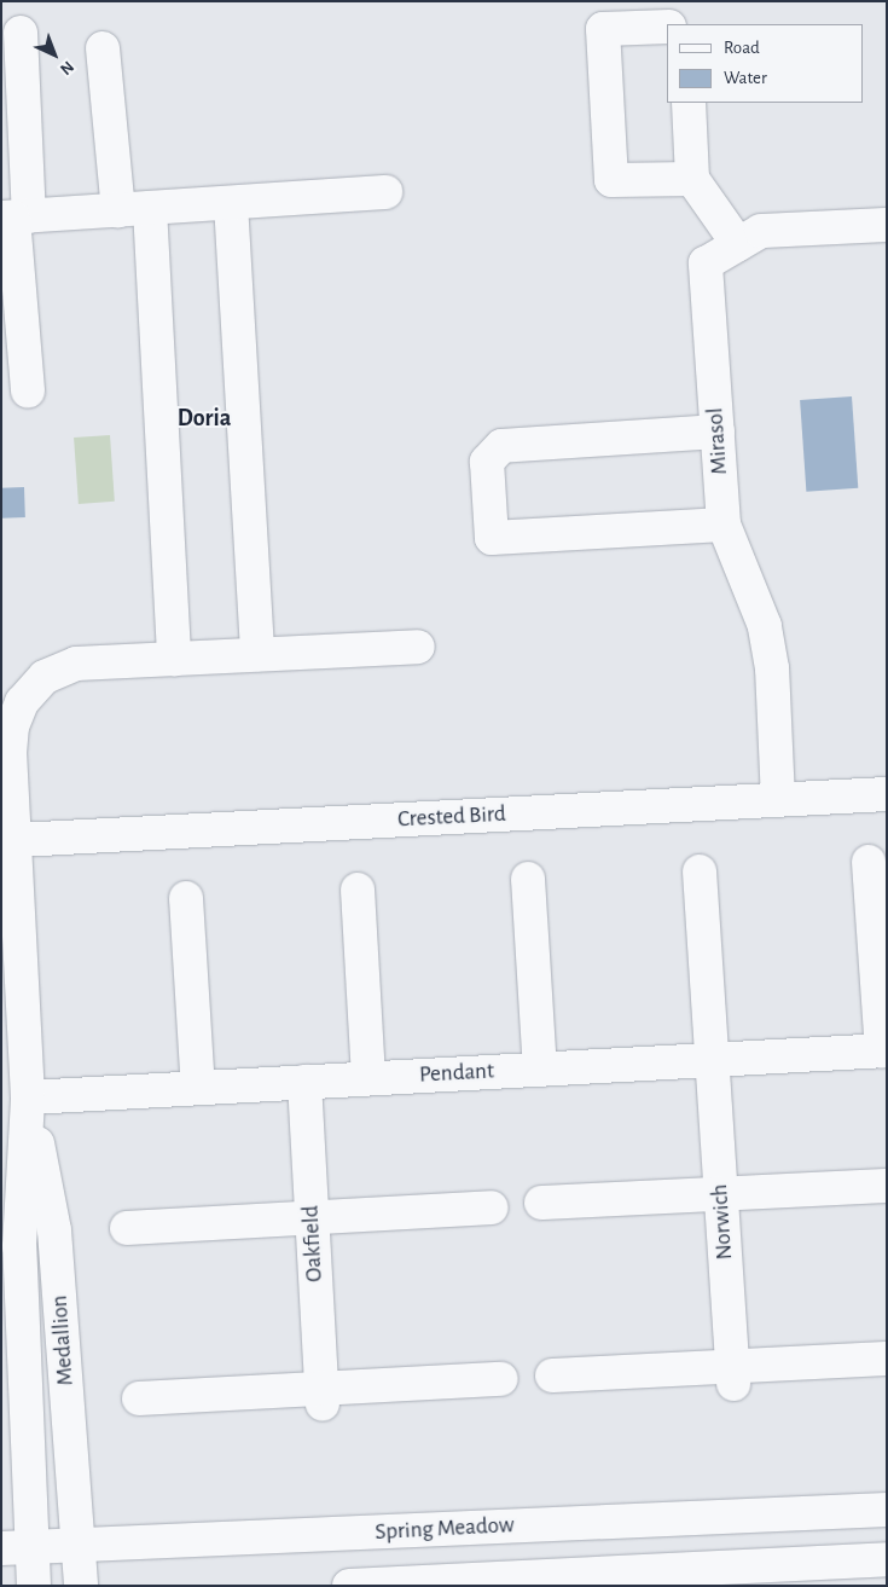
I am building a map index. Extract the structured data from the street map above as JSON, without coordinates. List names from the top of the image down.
{
  "streets": {
    "street": [
      "Mirasol",
      "Crested Bird",
      "Pendant",
      "Norwich",
      "Oakfield",
      "Medallion",
      "Spring Meadow"
    ]
  },
  "crossings": [
    ["Mirasol", "Crested Bird"],
    ["Crested Bird", "Medallion"],
    ["Pendant", "Norwich"],
    ["Pendant", "Oakfield"],
    ["Pendant", "Medallion"],
    ["Medallion", "Spring Meadow"]
  ],
  "districts": ["Doria"],
  "legend": ["Road", "Water"],
  "north": "bottom right"
}
